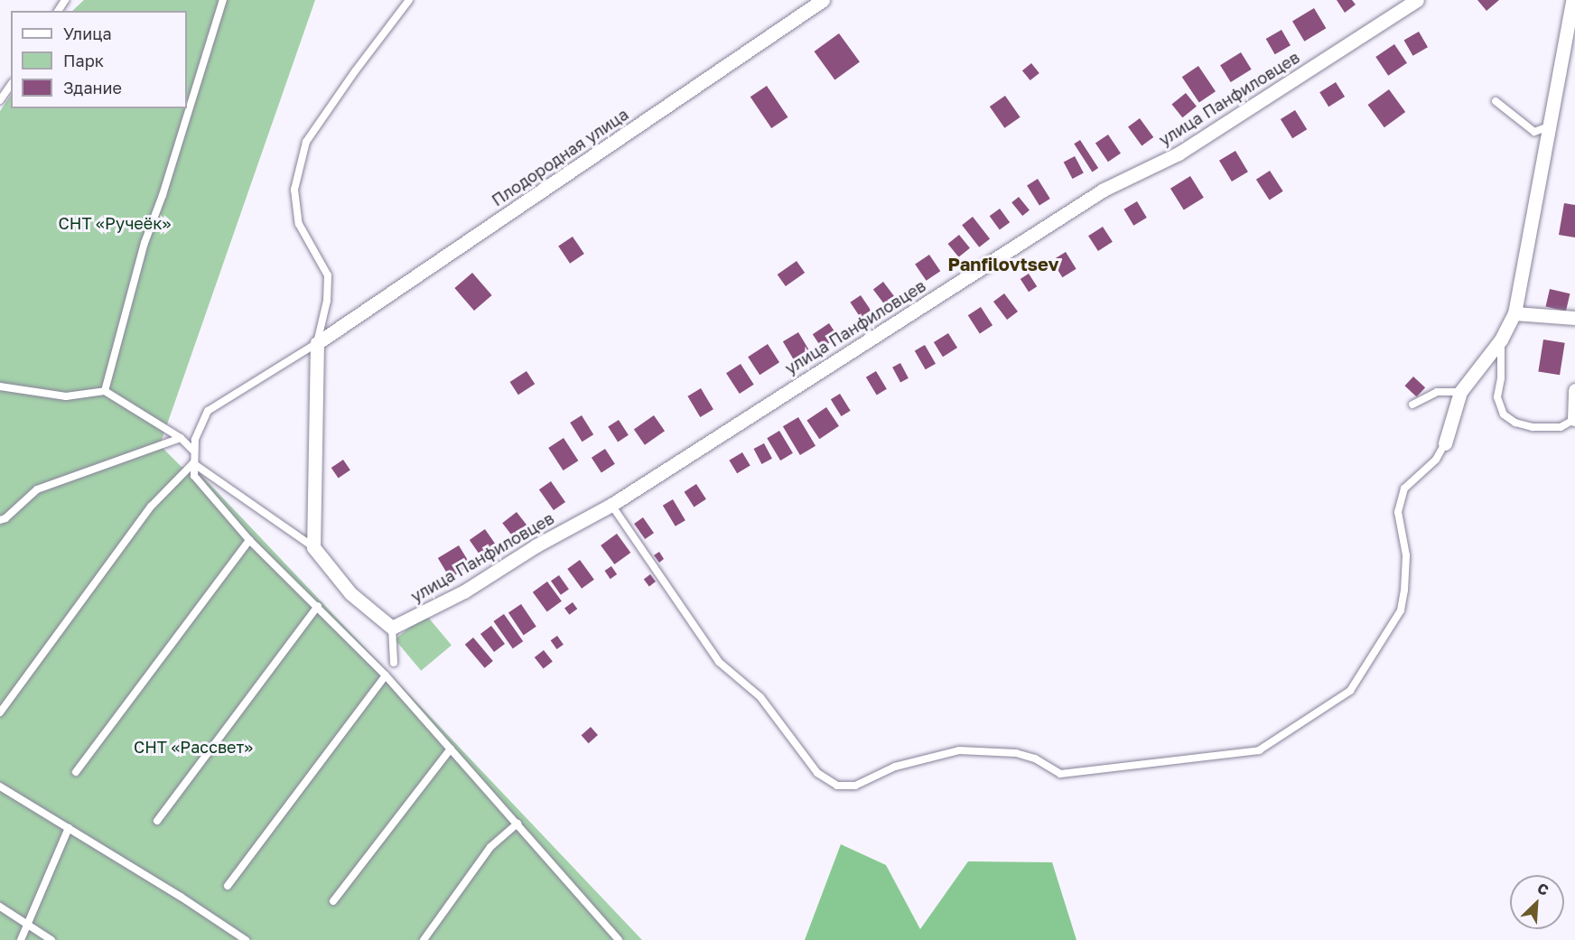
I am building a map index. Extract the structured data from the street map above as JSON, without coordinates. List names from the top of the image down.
{
  "streets": {
    "street": ["улица Панфиловцев", "Плодородная улица"]
  },
  "districts": ["Panfilovtsev"],
  "parks": ["СНТ «Ручеёк»", "СНТ «Рассвет»"],
  "legend": ["Улица", "Парк", "Здание"],
  "north": "top right"
}
